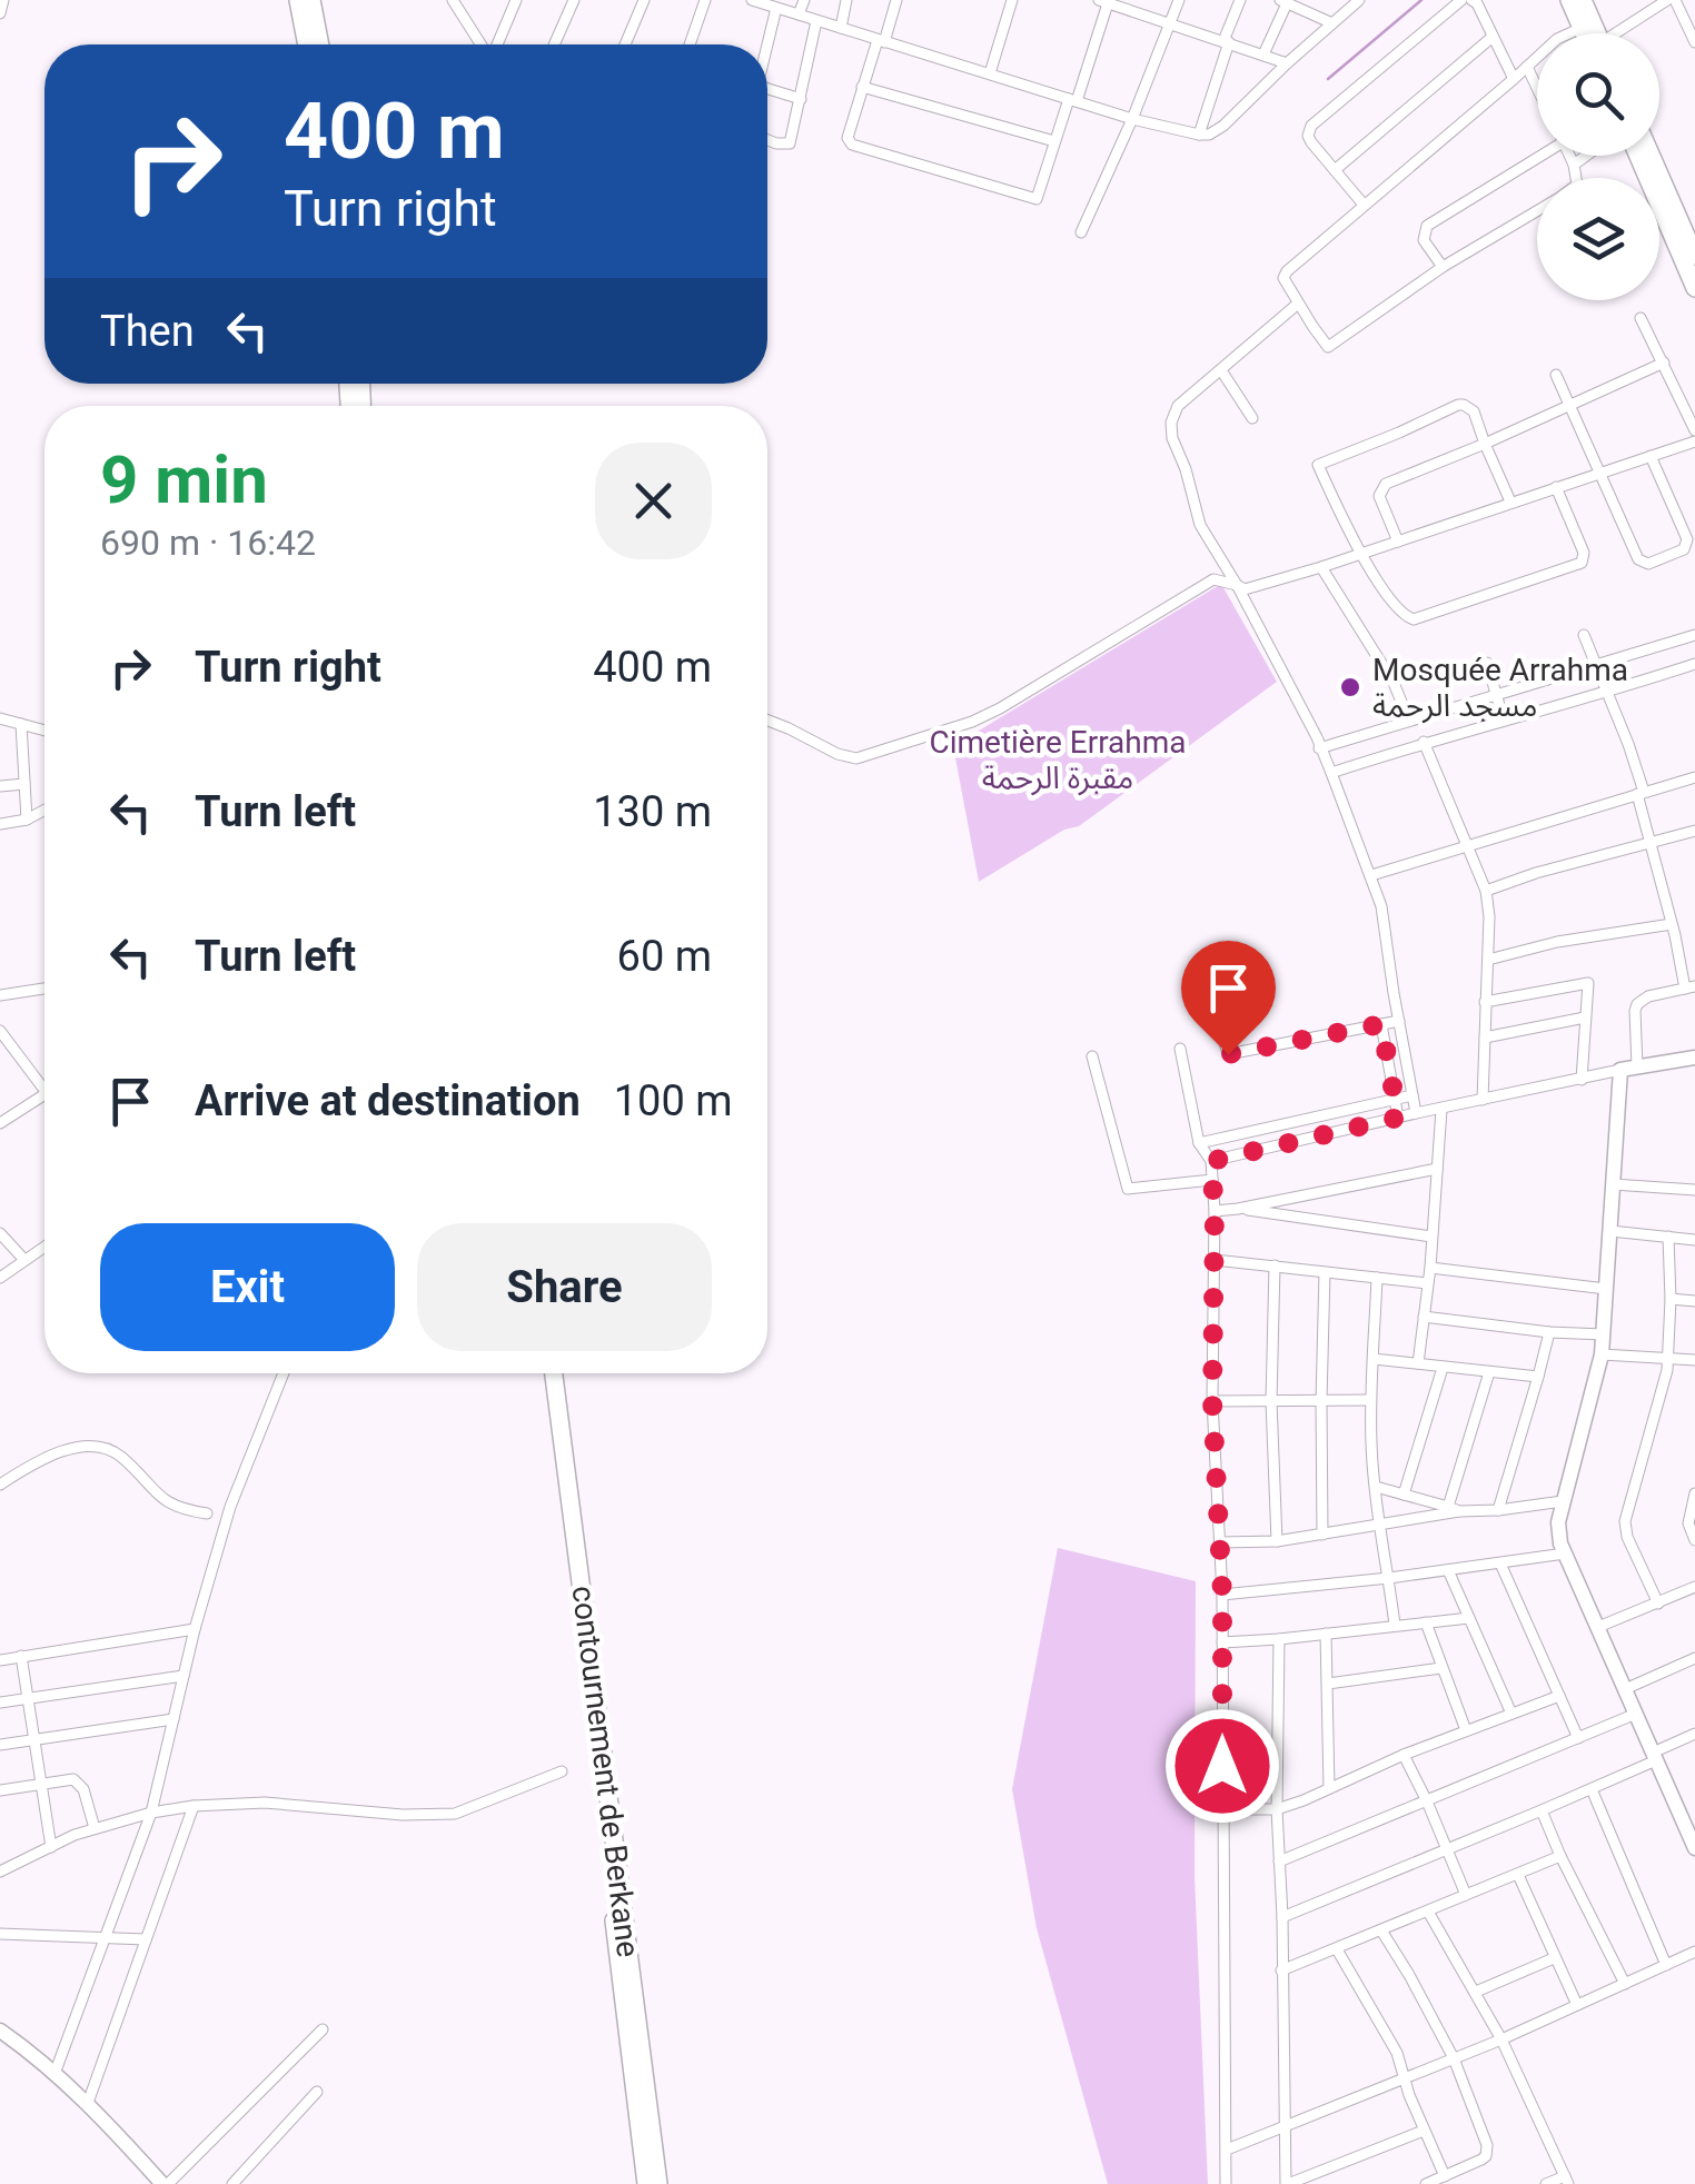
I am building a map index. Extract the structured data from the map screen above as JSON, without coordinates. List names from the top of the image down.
{
  "streets": {
    "highway": ["contournement de Berkane"]
  },
  "parks": ["Cimetière Errahma مقبرة الرحمة"],
  "places": ["Mosquée Arrahma مسجد الرحمة"],
  "page": {
    "turn": ["400 m", "Turn right"],
    "then": "Then",
    "heading": ["9 min", "690 m · 16:42"],
    "list": [
      {
        "name": "Turn right",
        "value": "400 m"
      },
      {
        "name": "Turn left",
        "value": "130 m"
      },
      {
        "name": "Turn left",
        "value": "60 m"
      },
      {
        "name": "Arrive at destination",
        "value": "100 m"
      }
    ],
    "buttons": ["Exit", "Share"]
  }
}
